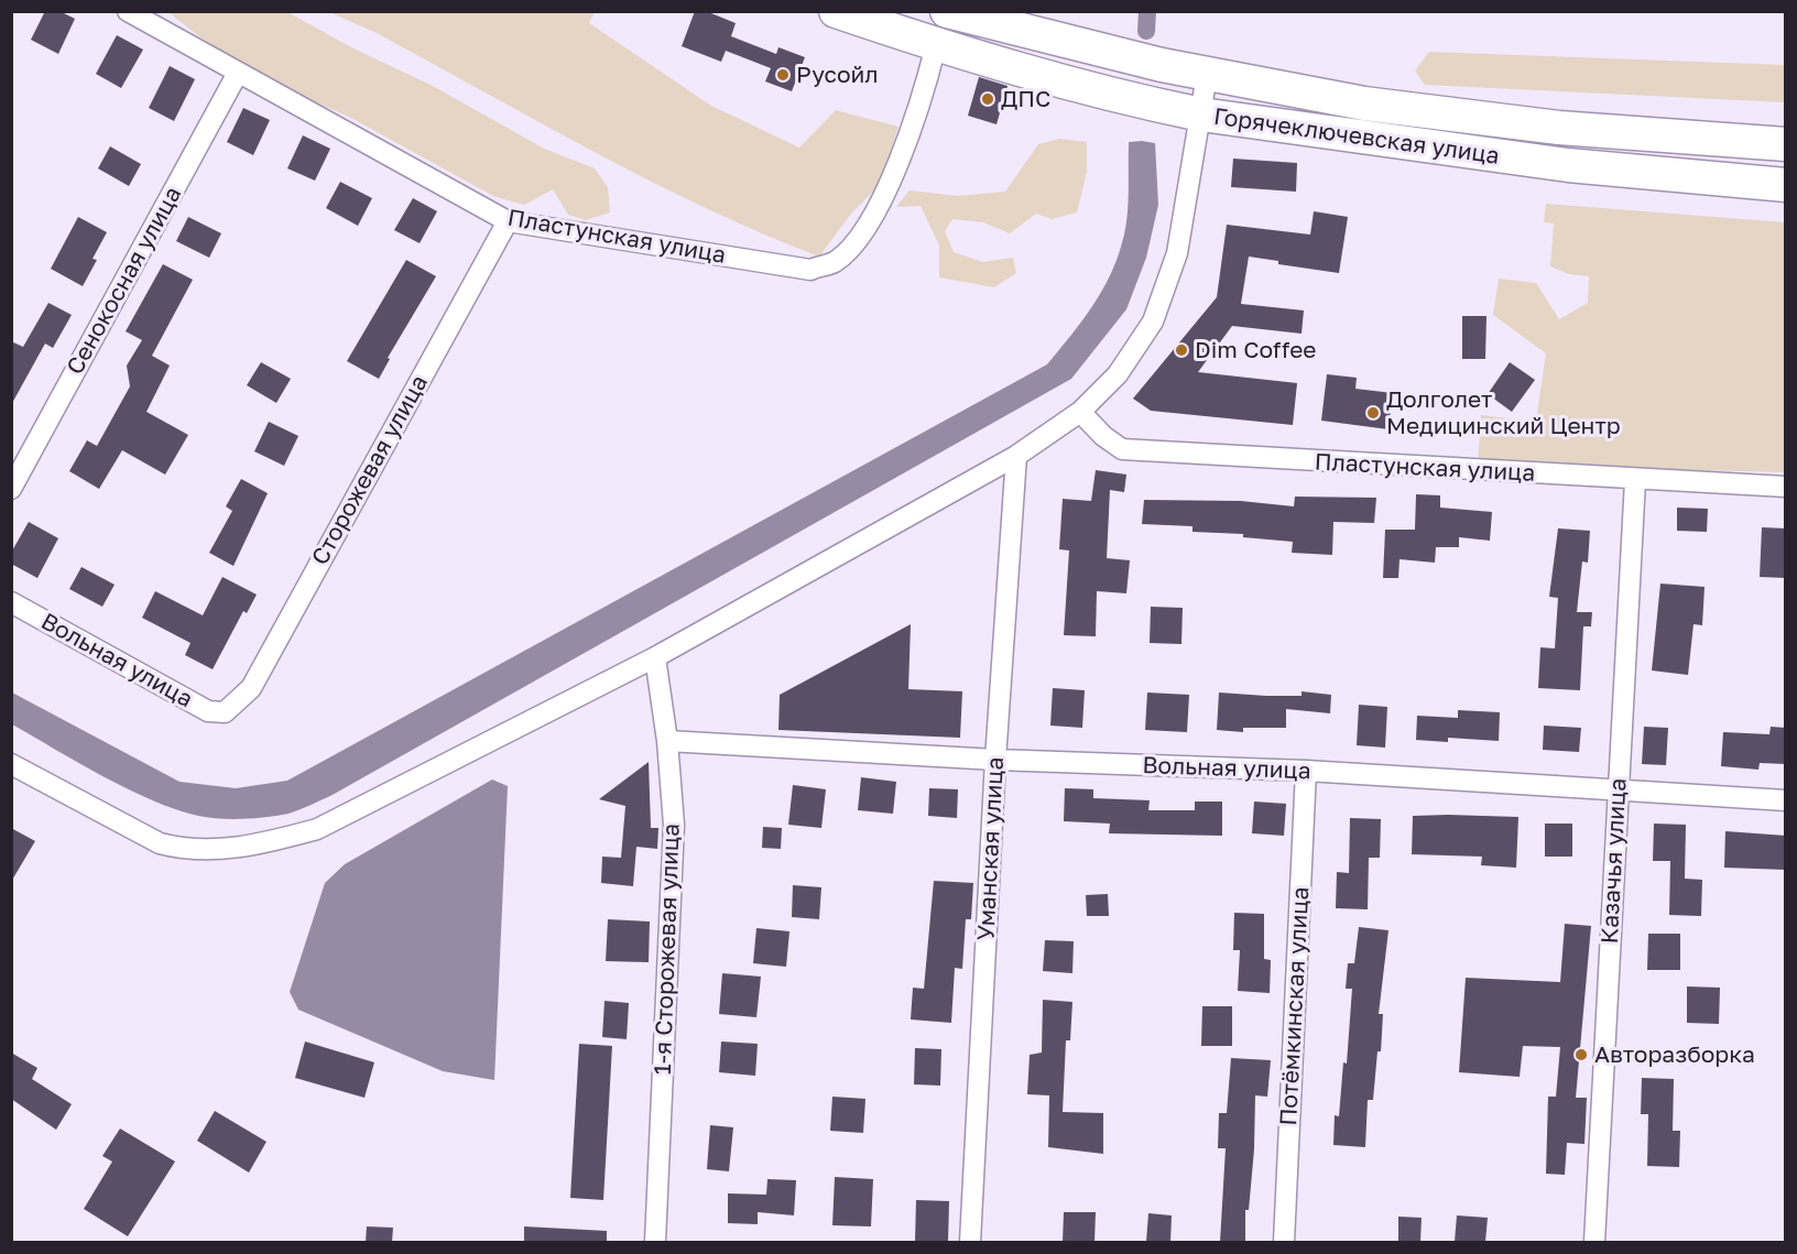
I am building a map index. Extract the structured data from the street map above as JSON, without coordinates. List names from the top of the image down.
{
  "streets": {
    "main road": ["Горячеключевская улица"],
    "street": [
      "Пластунская улица",
      "Сенокосная улица",
      "Сторожевая улица",
      "Вольная улица",
      "Уманская улица",
      "Казачья улица",
      "1-я Сторожевая улица",
      "Потёмкинская улица"
    ]
  },
  "crossings": [
    ["Горячеключевская улица", "Пластунская улица"],
    ["Пластунская улица", "Сенокосная улица"],
    ["Пластунская улица", "Сторожевая улица"],
    ["Пластунская улица", "Казачья улица"],
    ["Сторожевая улица", "Вольная улица"],
    ["Вольная улица", "Уманская улица"],
    ["Вольная улица", "Казачья улица"],
    ["Вольная улица", "1-я Сторожевая улица"],
    ["Вольная улица", "Потёмкинская улица"]
  ],
  "places": [
    "Русойл",
    "ДПС",
    "Dim Coffee",
    "Долголет Медицинский Центр",
    "Авторазборка"
  ]
}
